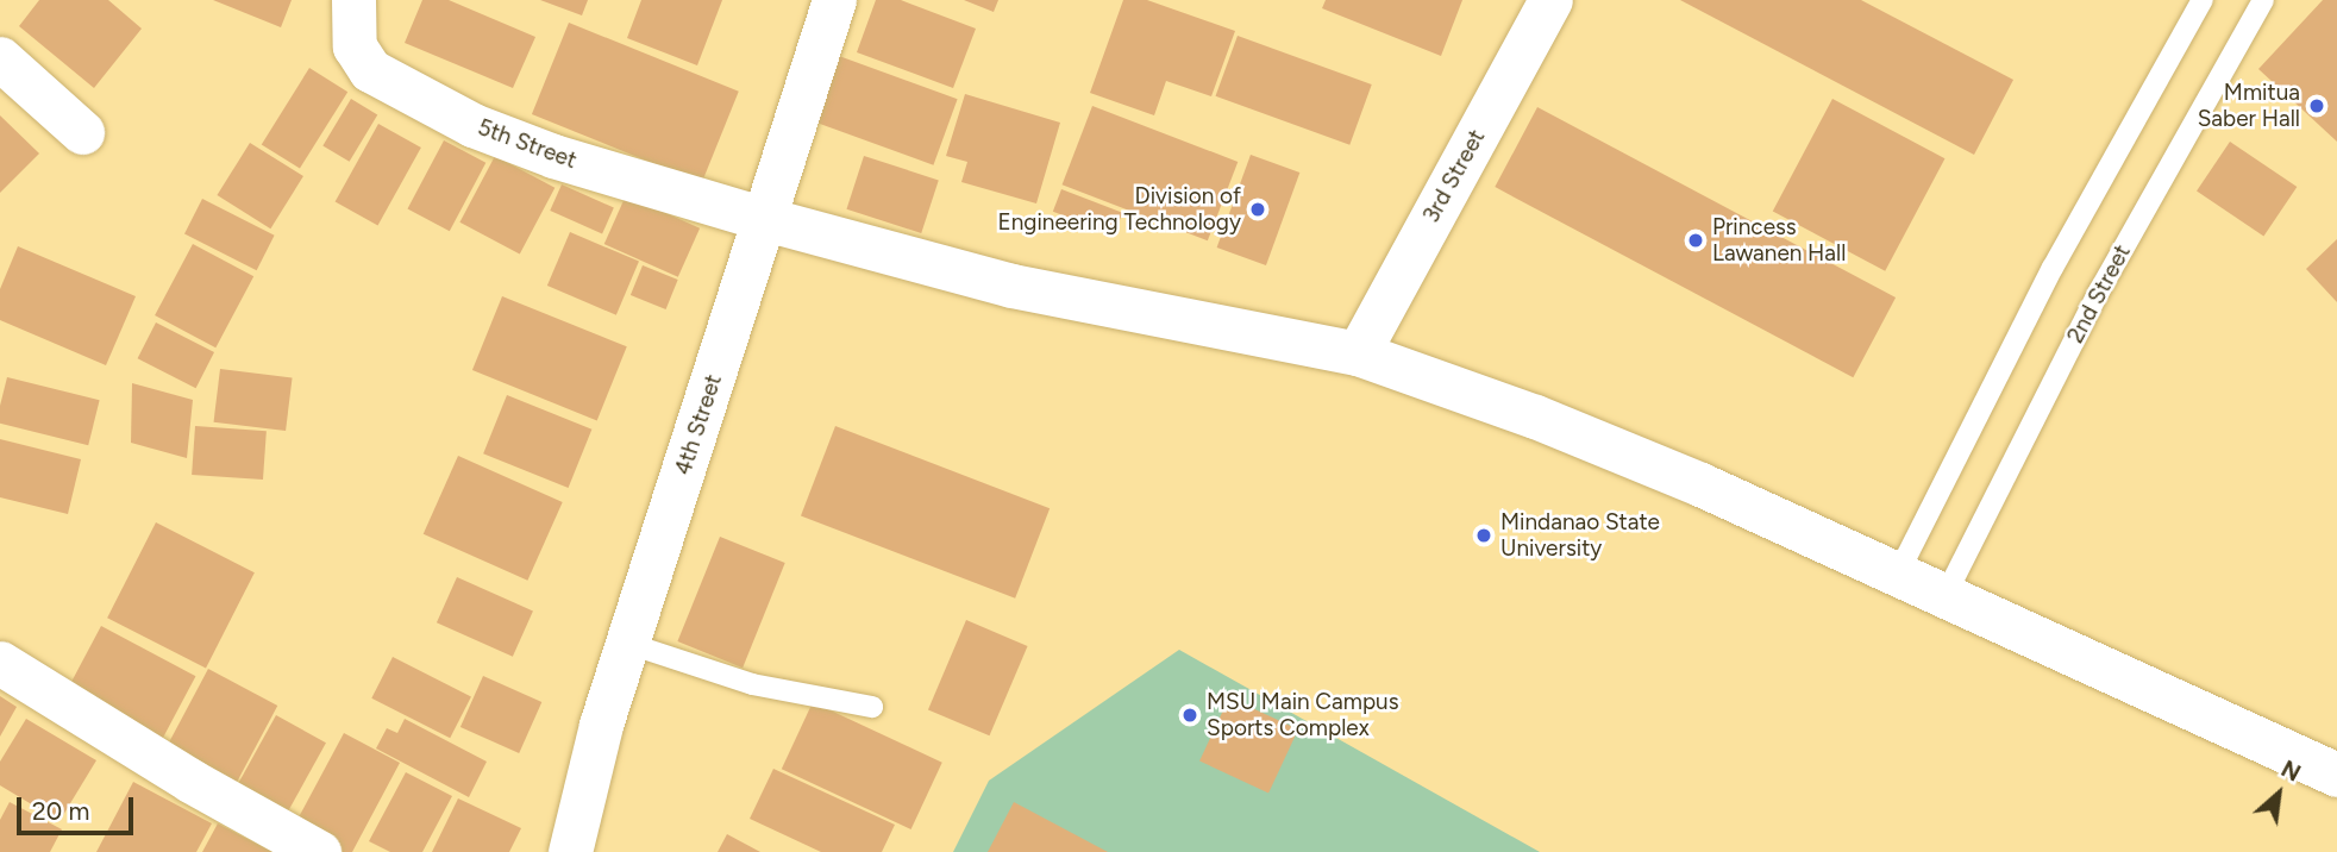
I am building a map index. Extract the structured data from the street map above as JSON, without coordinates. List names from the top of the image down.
{
  "streets": {
    "street": ["5th Street", "3rd Street", "4th Street"],
    "lane": ["2nd Street"]
  },
  "crossings": [
    ["5th Street", "3rd Street"],
    ["5th Street", "2nd Street"],
    ["5th Street", "4th Street"]
  ],
  "places": [
    "Mmitua Saber Hall",
    "Division of Engineering Technology",
    "Princess Lawanen Hall",
    "Mindanao State University",
    "MSU Main Campus Sports Complex"
  ],
  "scale_bar": "20 m",
  "north": "top right"
}
